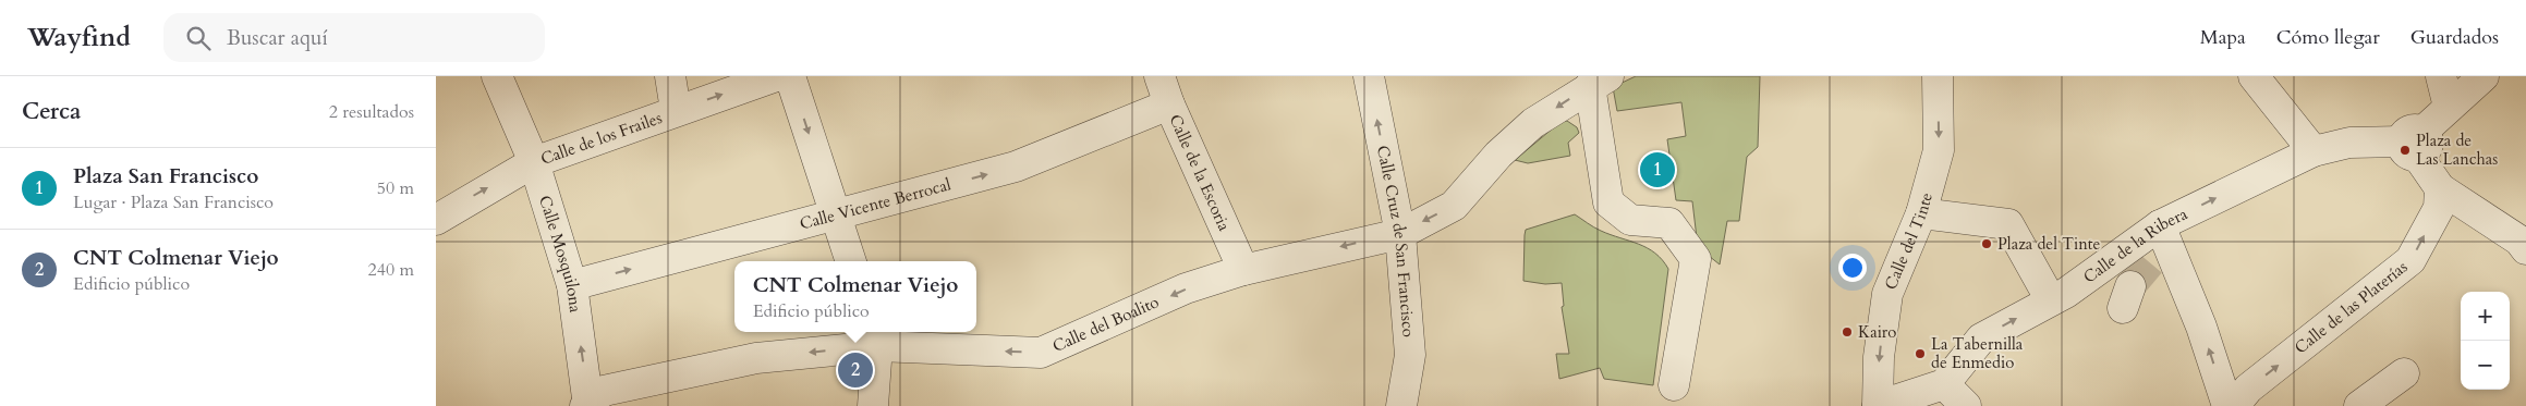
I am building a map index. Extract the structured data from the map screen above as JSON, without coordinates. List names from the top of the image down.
{
  "streets": {
    "street": [
      "Calle de los Frailes",
      "Calle de la Escoria",
      "Calle Vicente Berrocal",
      "Calle Cruz de San Francisco",
      "Calle del Tinte",
      "Calle de la Ribera",
      "Calle Mosquilona",
      "Calle de las Platerías",
      "Calle del Boalito"
    ]
  },
  "crossings": [
    ["Calle de los Frailes", "Calle Mosquilona"],
    ["Calle de la Escoria", "Calle Vicente Berrocal"],
    ["Calle de la Escoria", "Calle del Boalito"],
    ["Calle Vicente Berrocal", "Calle Mosquilona"],
    ["Calle Cruz de San Francisco", "Calle del Boalito"],
    ["Calle Mosquilona", "Calle del Boalito"]
  ],
  "one_way": [
    "Calle de los Frailes",
    "Calle Vicente Berrocal",
    "Calle Cruz de San Francisco",
    "Calle del Tinte",
    "Calle de la Ribera",
    "Calle Mosquilona",
    "Calle de las Platerías",
    "Calle del Boalito"
  ],
  "places": [
    "Plaza de Las Lanchas",
    "Plaza del Tinte",
    "Kairo",
    "La Tabernilla de Enmedio"
  ],
  "page": {
    "header": "Wayfind",
    "search": "Buscar aquí",
    "nav": ["Mapa", "Cómo llegar", "Guardados"],
    "heading": ["Cerca", "2 resultados"],
    "list": [
      {
        "mark": "1",
        "name": "Plaza San Francisco",
        "note": "Lugar · Plaza San Francisco",
        "value": "50 m"
      },
      {
        "mark": "2",
        "name": "CNT Colmenar Viejo",
        "note": "Edificio público",
        "value": "240 m"
      }
    ],
    "pins": ["1", "2"],
    "popup": ["CNT Colmenar Viejo", "Edificio público"],
    "map_buttons": ["+", "−"]
  }
}
